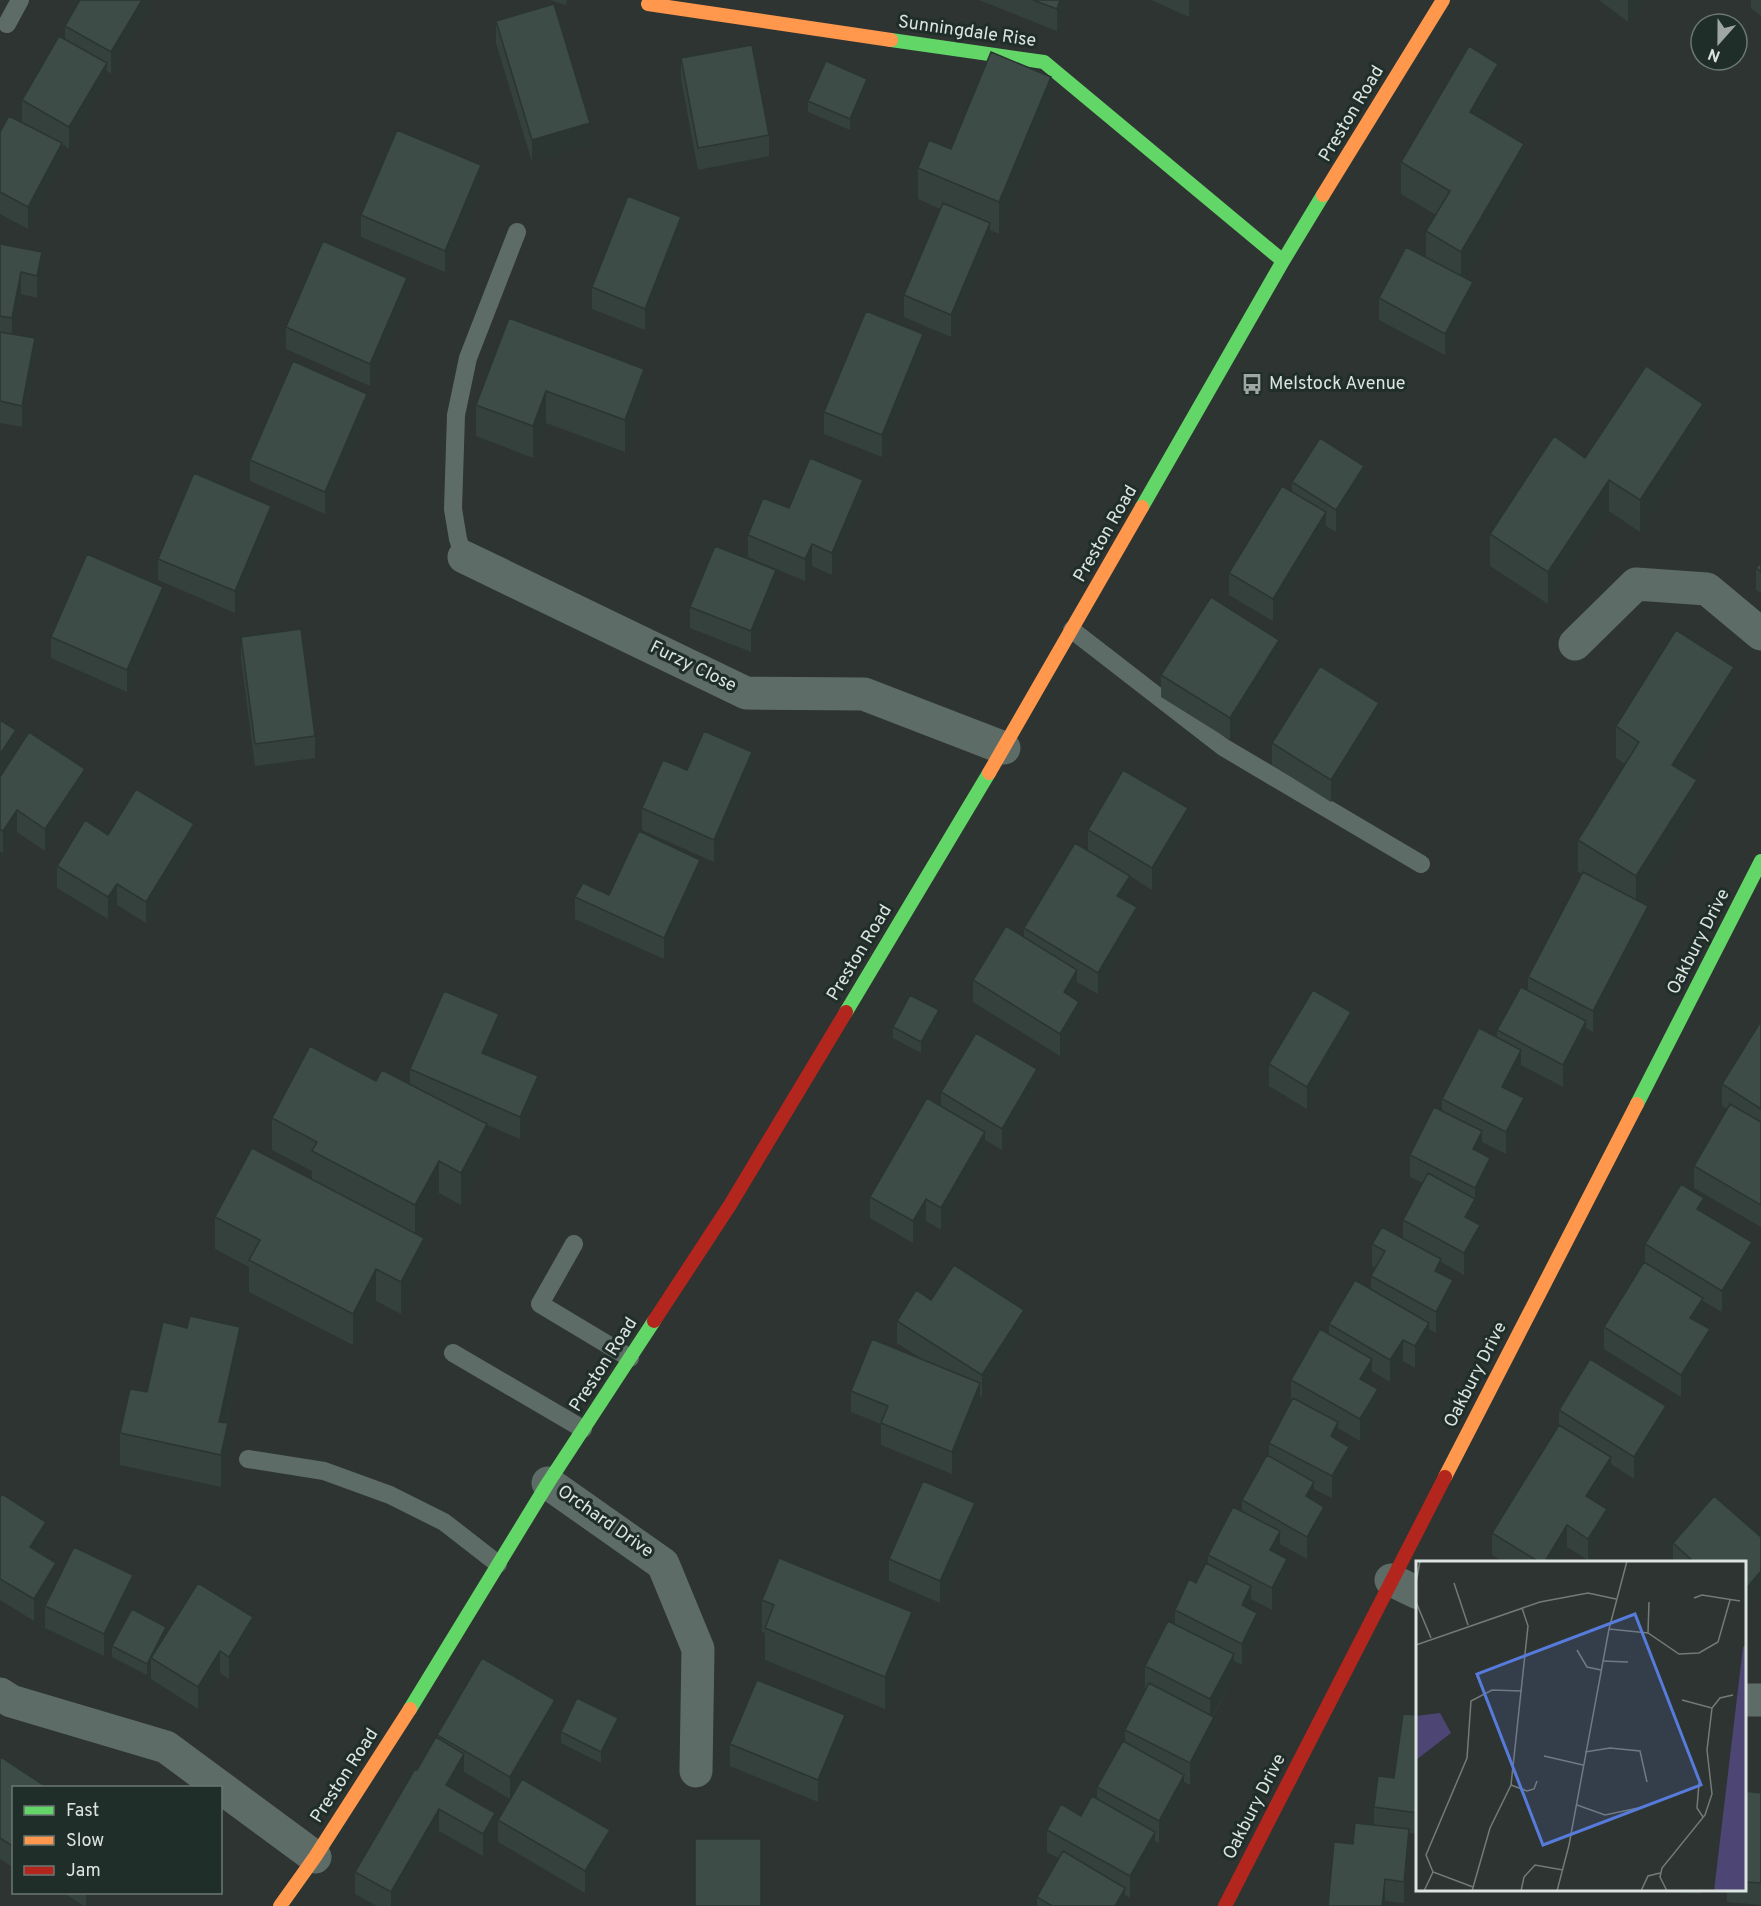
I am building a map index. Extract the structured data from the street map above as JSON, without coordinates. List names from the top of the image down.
{
  "streets": {
    "main road": ["Sunningdale Rise", "Preston Road", "Oakbury Drive"],
    "street": ["Furzy Close", "Orchard Drive"]
  },
  "crossings": [
    ["Sunningdale Rise", "Preston Road"],
    ["Preston Road", "Furzy Close"],
    ["Preston Road", "Orchard Drive"]
  ],
  "places": {
    "bus stop": ["Melstock Avenue"]
  },
  "legend": ["Fast", "Slow", "Jam"],
  "north": "bottom"
}
